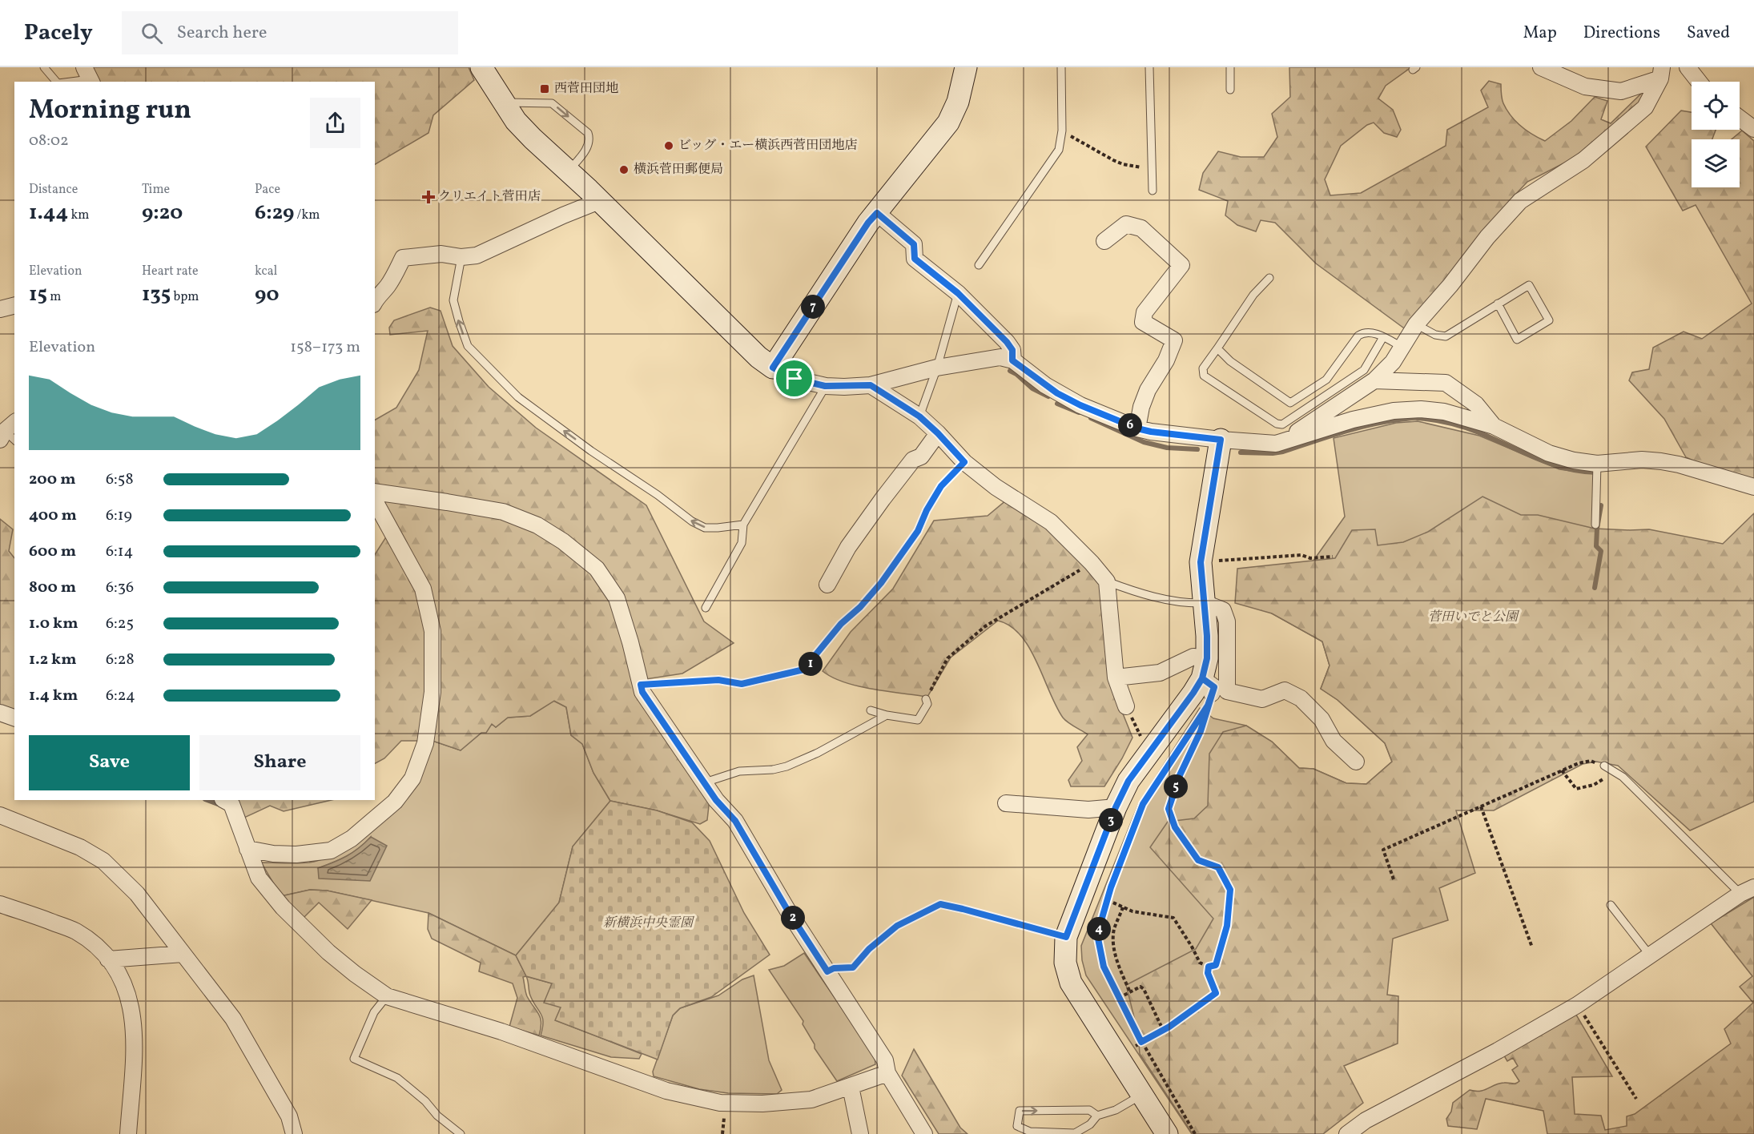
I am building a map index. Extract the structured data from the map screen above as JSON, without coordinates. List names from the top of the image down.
{
  "parks": ["菅田いでと公園", "新横浜中央霊園"],
  "places": {
    "transit": ["西菅田団地"],
    "other": ["ビッグ・エー横浜西菅田団地店", "横浜菅田郵便局"],
    "health": ["クリエイト菅田店"]
  },
  "page": {
    "header": "Pacely",
    "search": "Search here",
    "nav": ["Map", "Directions", "Saved"],
    "heading": ["Morning run", "08:02"],
    "stats": [
      ["Distance", "1.44 km"],
      ["Time", "9:20"],
      ["Pace", "6:29 /km"],
      ["Elevation", "15 m"],
      ["Heart rate", "135 bpm"],
      ["kcal", "90"]
    ],
    "pins": [
      "7",
      "6",
      "1",
      "5",
      "3",
      "2",
      "4"
    ],
    "chart": ["Elevation", "158–173 m"],
    "list": [
      {
        "name": "200 m",
        "note": "6:58"
      },
      {
        "name": "400 m",
        "note": "6:19"
      },
      {
        "name": "600 m",
        "note": "6:14"
      },
      {
        "name": "800 m",
        "note": "6:36"
      },
      {
        "name": "1.0 km",
        "note": "6:25"
      },
      {
        "name": "1.2 km",
        "note": "6:28"
      },
      {
        "name": "1.4 km",
        "note": "6:24"
      }
    ],
    "buttons": ["Save", "Share"]
  }
}
